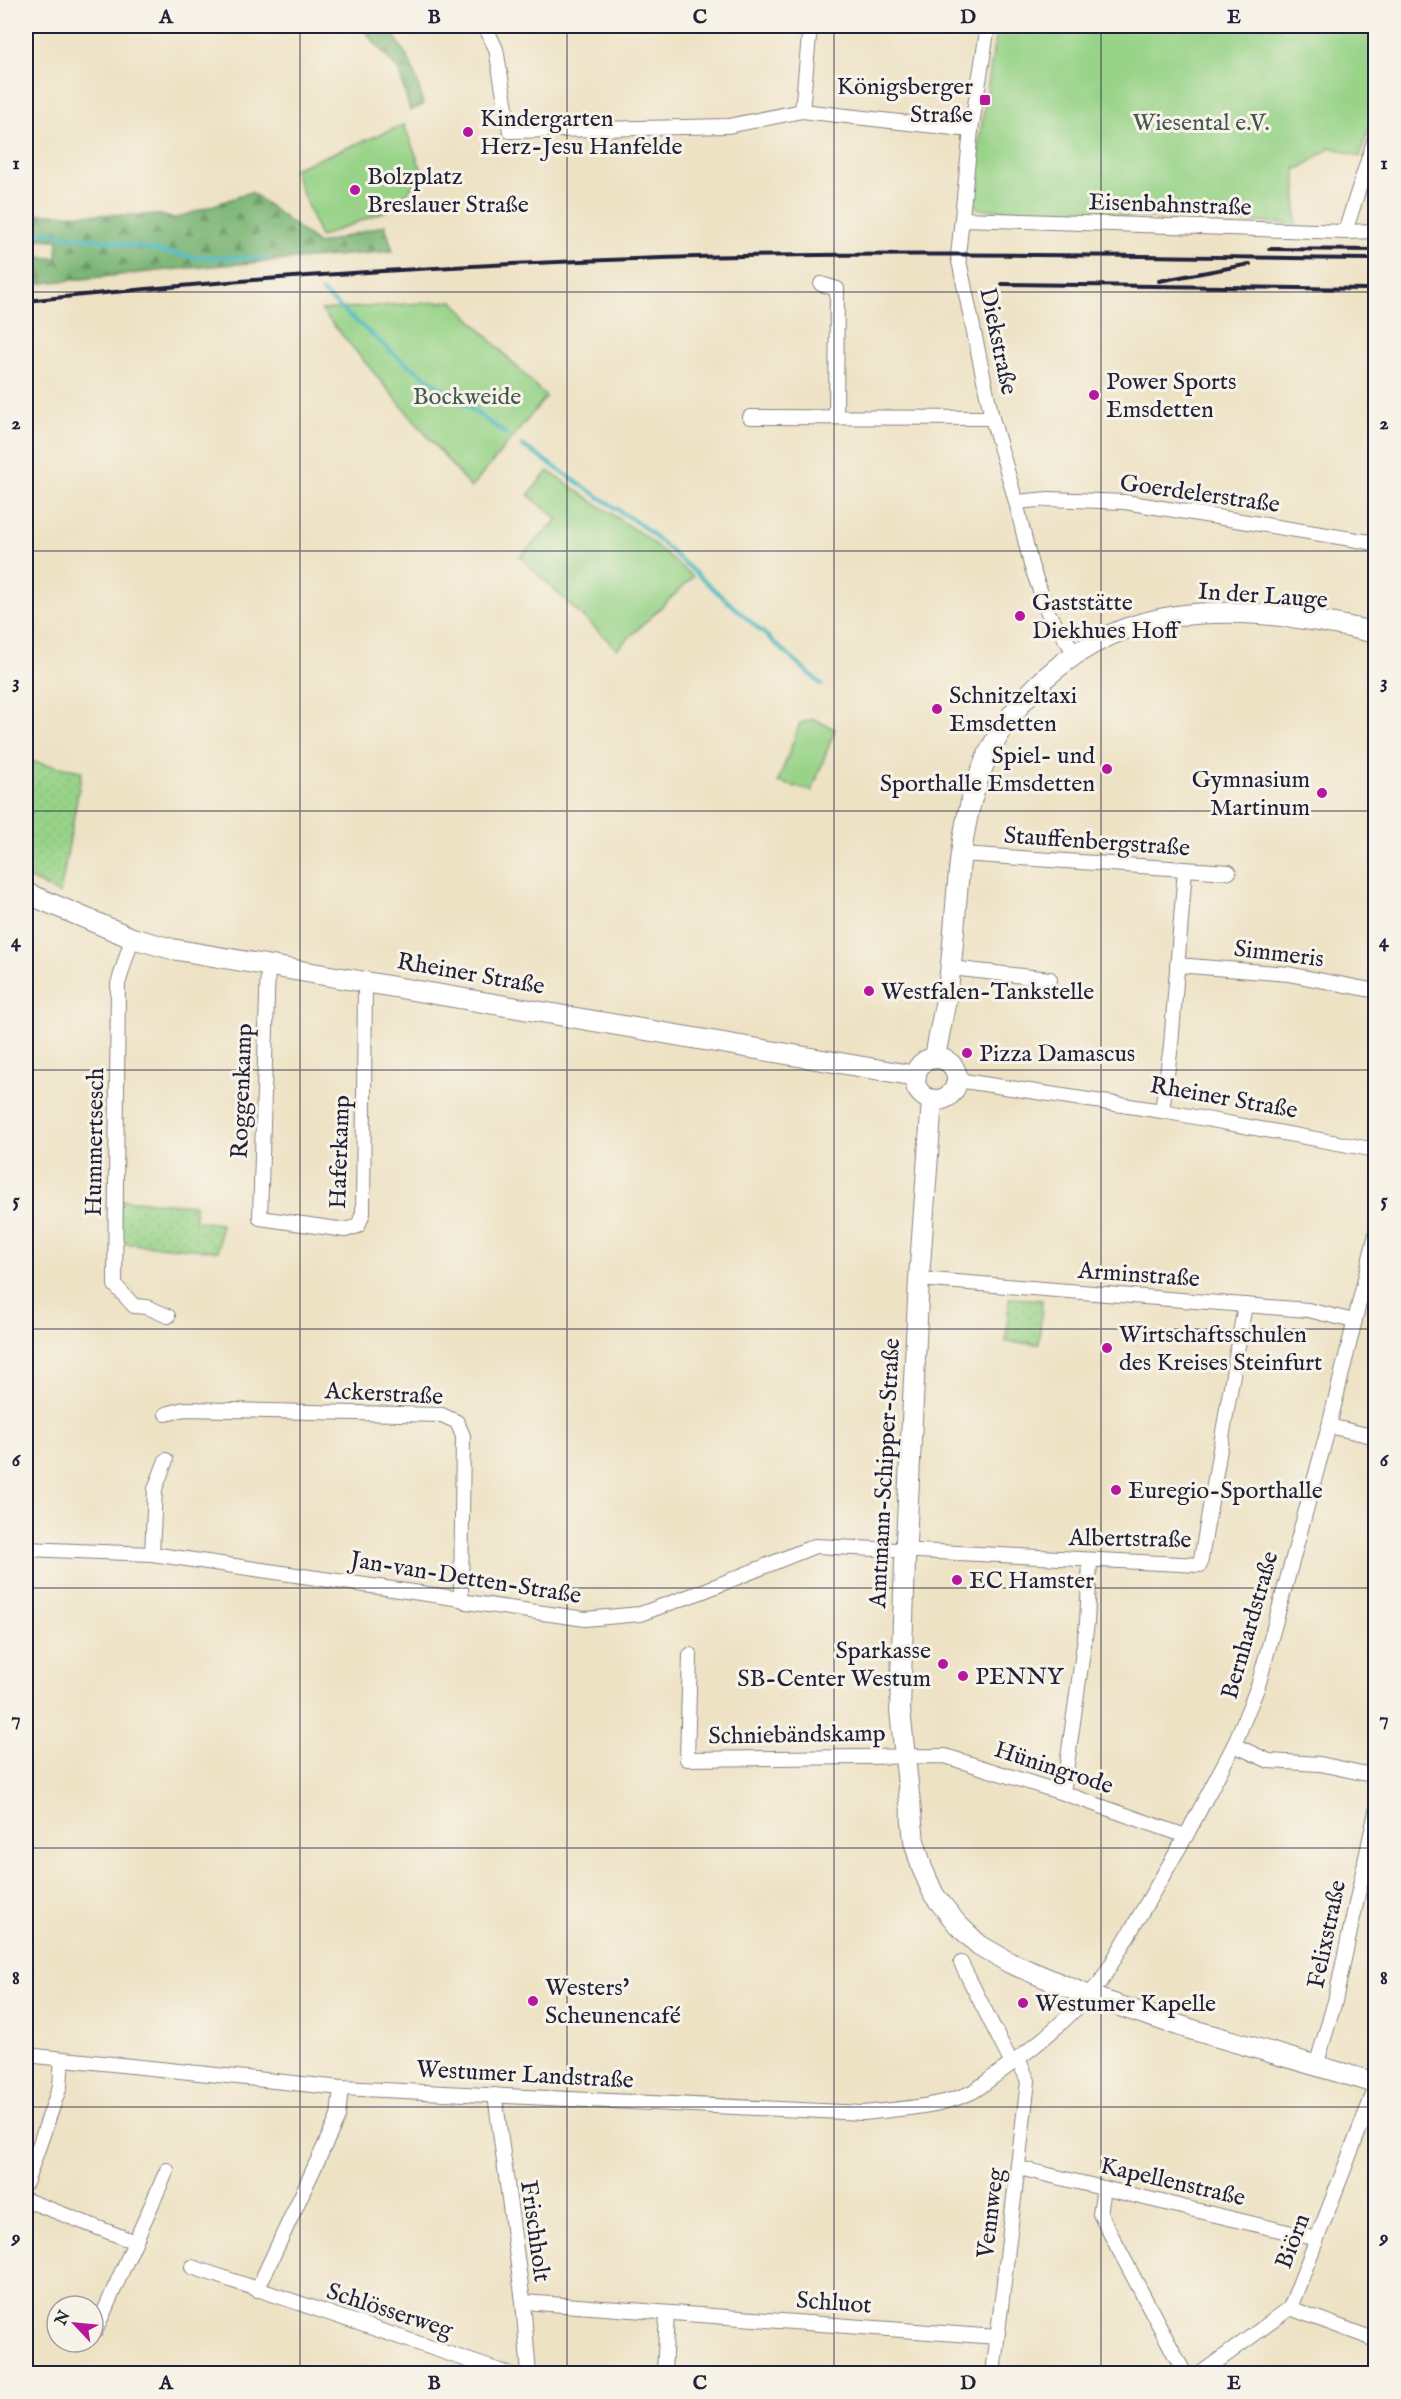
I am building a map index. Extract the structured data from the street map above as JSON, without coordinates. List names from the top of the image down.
{
  "streets": {
    "street": [
      "Eisenbahnstraße",
      "Diekstraße",
      "Goerdelerstraße",
      "In der Lauge",
      "Stauffenbergstraße",
      "Simmeris",
      "Rheiner Straße",
      "Roggenkamp",
      "Hummertsesch",
      "Haferkamp",
      "Arminstraße",
      "Ackerstraße",
      "Amtmann-Schipper-Straße",
      "Albertstraße",
      "Jan-van-Detten-Straße",
      "Bernhardstraße",
      "Schniebändskamp",
      "Hüningrode",
      "Felixstraße",
      "Westumer Landstraße",
      "Kapellenstraße",
      "Vennweg",
      "Frischholt",
      "Biörn",
      "Schluot",
      "Schlösserweg"
    ]
  },
  "crossings": [
    ["Eisenbahnstraße", "Diekstraße"],
    ["Diekstraße", "Goerdelerstraße"],
    ["Diekstraße", "In der Lauge"],
    ["In der Lauge", "Stauffenbergstraße"],
    ["In der Lauge", "Rheiner Straße"],
    ["In der Lauge", "Amtmann-Schipper-Straße"],
    ["Rheiner Straße", "Roggenkamp"],
    ["Rheiner Straße", "Hummertsesch"],
    ["Rheiner Straße", "Haferkamp"],
    ["Rheiner Straße", "Amtmann-Schipper-Straße"],
    ["Roggenkamp", "Haferkamp"],
    ["Arminstraße", "Amtmann-Schipper-Straße"],
    ["Arminstraße", "Albertstraße"],
    ["Arminstraße", "Bernhardstraße"],
    ["Ackerstraße", "Jan-van-Detten-Straße"],
    ["Amtmann-Schipper-Straße", "Albertstraße"],
    ["Amtmann-Schipper-Straße", "Jan-van-Detten-Straße"],
    ["Amtmann-Schipper-Straße", "Bernhardstraße"],
    ["Amtmann-Schipper-Straße", "Schniebändskamp"],
    ["Amtmann-Schipper-Straße", "Hüningrode"],
    ["Amtmann-Schipper-Straße", "Felixstraße"],
    ["Amtmann-Schipper-Straße", "Westumer Landstraße"],
    ["Amtmann-Schipper-Straße", "Biörn"],
    ["Albertstraße", "Jan-van-Detten-Straße"],
    ["Bernhardstraße", "Hüningrode"],
    ["Bernhardstraße", "Westumer Landstraße"],
    ["Schniebändskamp", "Hüningrode"],
    ["Westumer Landstraße", "Vennweg"],
    ["Westumer Landstraße", "Frischholt"],
    ["Kapellenstraße", "Vennweg"],
    ["Kapellenstraße", "Biörn"],
    ["Vennweg", "Schluot"],
    ["Frischholt", "Schluot"]
  ],
  "parks": ["Wiesental e.V.", "Bockweide"],
  "places": {
    "transit": ["Königsberger Straße"],
    "other": [
      "Kindergarten Herz-Jesu Hanfelde",
      "Bolzplatz Breslauer Straße",
      "Power Sports Emsdetten",
      "Gaststätte Diekhues Hoff",
      "Schnitzeltaxi Emsdetten",
      "Spiel- und Sporthalle Emsdetten",
      "Gymnasium Martinum",
      "Westfalen-Tankstelle",
      "Pizza Damascus",
      "Wirtschaftsschulen des Kreises Steinfurt",
      "Euregio-Sporthalle",
      "EC Hamster",
      "Sparkasse SB-Center Westum",
      "PENNY",
      "Westers' Scheunencafé",
      "Westumer Kapelle"
    ]
  },
  "north": "top left",
  "grid": {
    "columns": [
      "A",
      "B",
      "C",
      "D",
      "E"
    ],
    "rows": [
      "1",
      "2",
      "3",
      "4",
      "5",
      "6",
      "7",
      "8",
      "9"
    ]
  }
}
